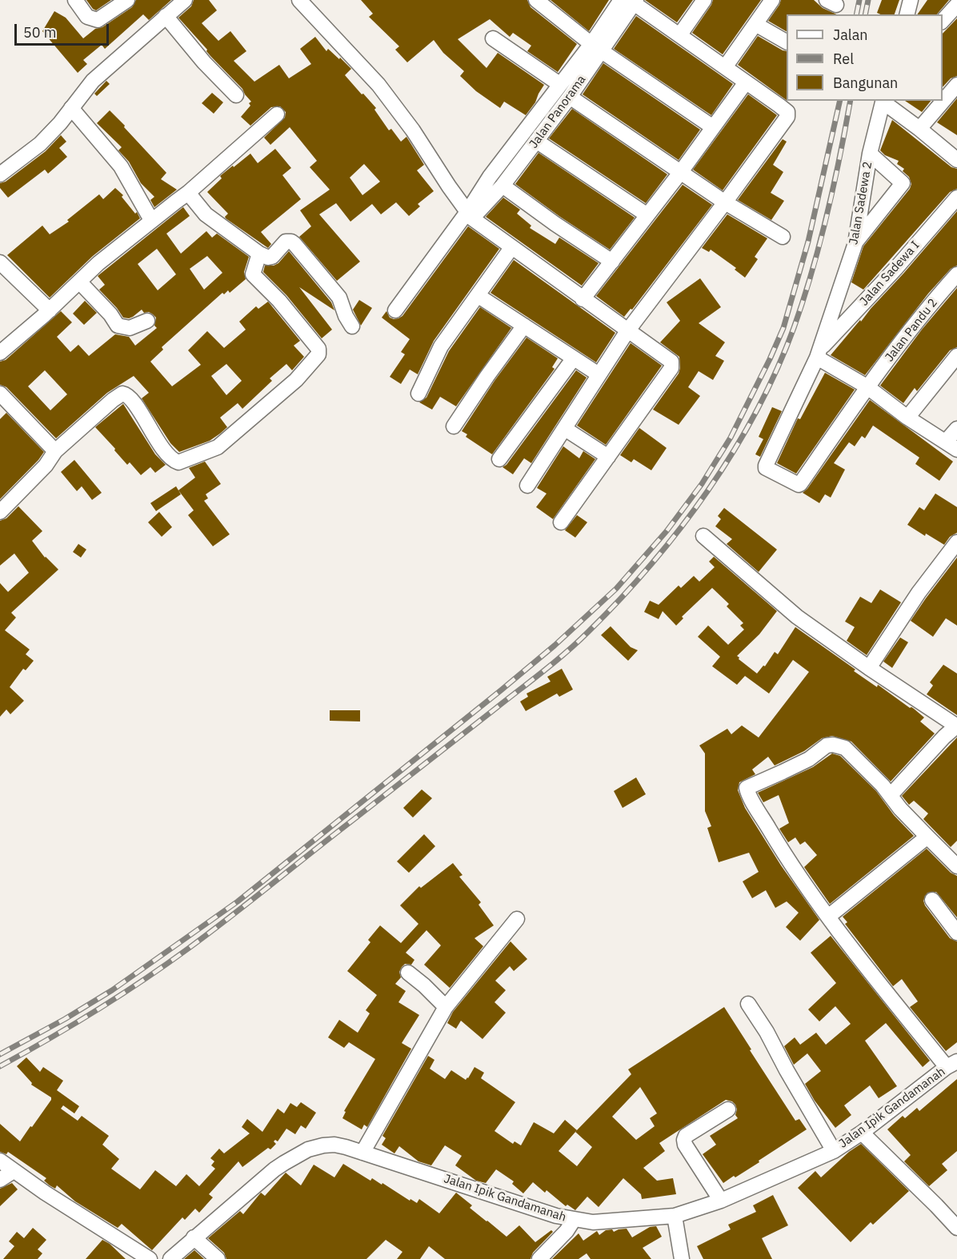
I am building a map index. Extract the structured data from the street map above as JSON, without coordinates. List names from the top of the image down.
{
  "streets": {
    "street": [
      "Jalan Panorama",
      "Jalan Sadewa 2",
      "Jalan Sadewa I",
      "Jalan Pandu 2",
      "Jalan Ipik Gandamanah"
    ]
  },
  "crossings": [
    ["Jalan Sadewa 2", "Jalan Sadewa I"],
    ["Jalan Sadewa 2", "Jalan Pandu 2"],
    ["Jalan Sadewa I", "Jalan Pandu 2"]
  ],
  "legend": ["Jalan", "Rel", "Bangunan"],
  "scale_bar": "50 m"
}
